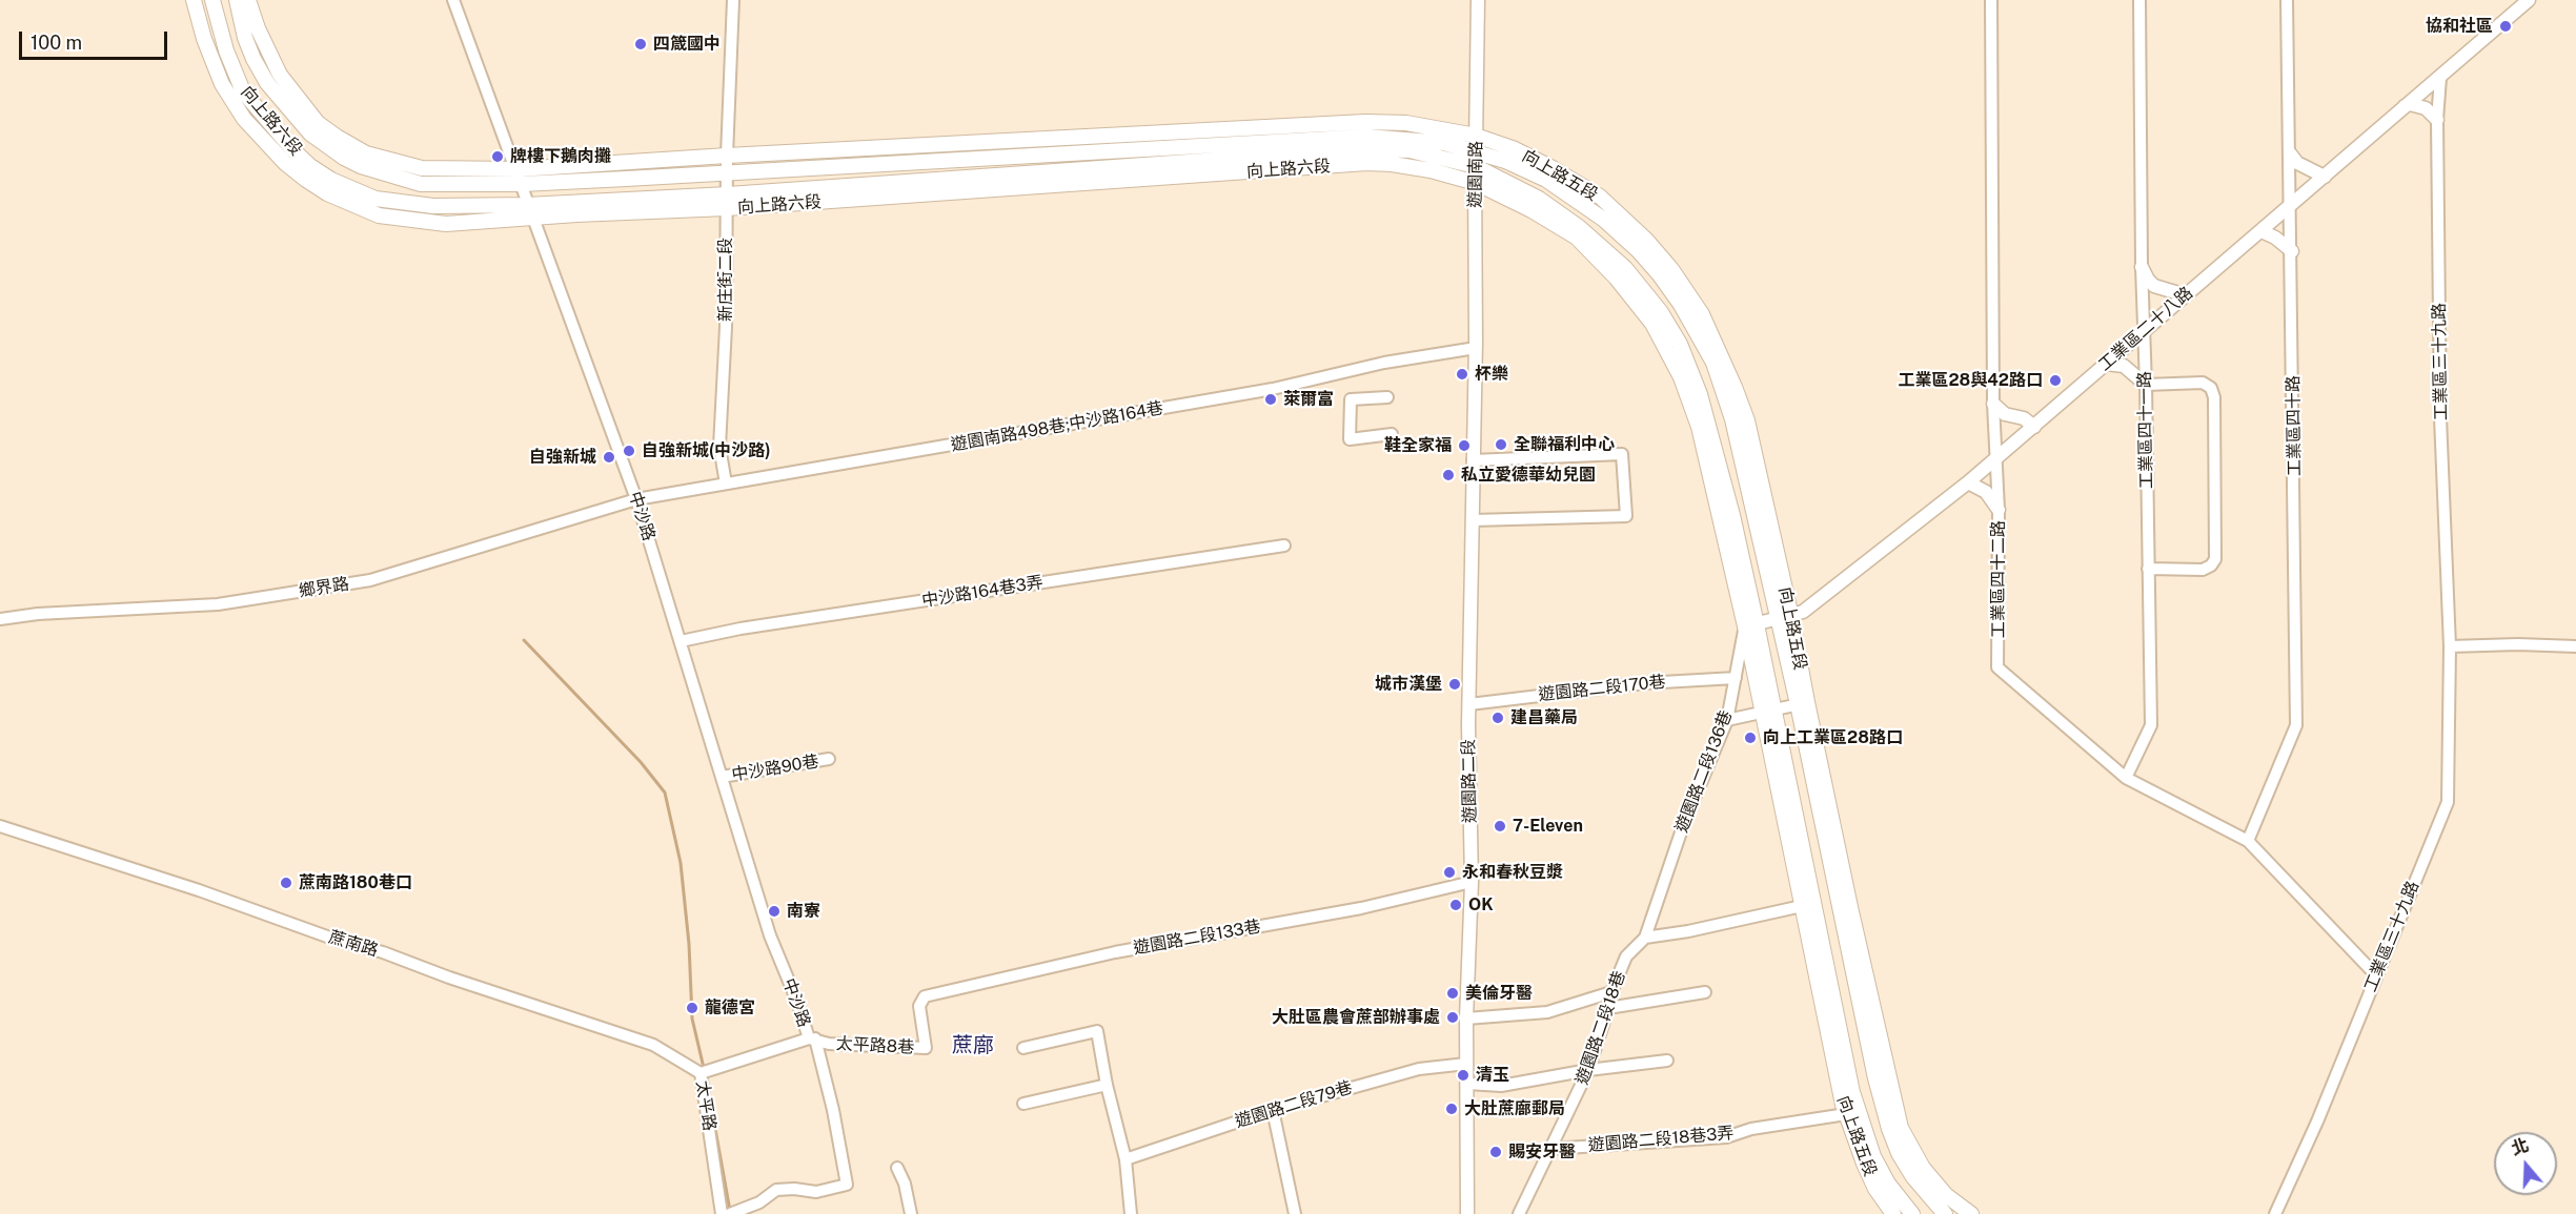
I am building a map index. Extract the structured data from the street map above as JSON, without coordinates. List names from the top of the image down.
{
  "streets": {
    "main road": ["向上路六段", "向上路五段"],
    "street": [
      "遊園南路",
      "新庄街二段",
      "工業區二十八路",
      "工業區三十九路",
      "工業區四十路",
      "遊園南路498巷;中沙路164巷",
      "工業區四十一路",
      "中沙路",
      "工業區四十二路",
      "鄉界路",
      "中沙路164巷3弄",
      "遊園路二段170巷",
      "中沙路90巷",
      "遊園路二段136巷",
      "遊園路二段",
      "遊園路二段133巷",
      "蔗南路",
      "遊園路二段18巷",
      "太平路8巷",
      "遊園路二段79巷",
      "太平路",
      "遊園路二段18巷3弄"
    ]
  },
  "crossings": [
    ["向上路六段", "遊園南路"],
    ["向上路六段", "向上路五段"],
    ["向上路六段", "新庄街二段"],
    ["向上路六段", "中沙路"],
    ["遊園南路", "向上路五段"],
    ["遊園南路", "遊園南路498巷;中沙路164巷"],
    ["遊園南路", "遊園路二段"],
    ["向上路五段", "工業區二十八路"],
    ["向上路五段", "遊園路二段136巷"],
    ["向上路五段", "遊園路二段18巷3弄"],
    ["新庄街二段", "遊園南路498巷;中沙路164巷"],
    ["工業區二十八路", "工業區三十九路"],
    ["工業區二十八路", "工業區四十路"],
    ["工業區二十八路", "工業區四十一路"],
    ["工業區二十八路", "工業區四十二路"],
    ["工業區二十八路", "遊園路二段136巷"],
    ["工業區三十九路", "工業區四十二路"],
    ["工業區四十路", "工業區四十二路"],
    ["遊園南路498巷;中沙路164巷", "中沙路"],
    ["遊園南路498巷;中沙路164巷", "鄉界路"],
    ["遊園南路498巷;中沙路164巷", "遊園路二段"],
    ["工業區四十一路", "工業區四十二路"],
    ["中沙路", "鄉界路"],
    ["中沙路", "中沙路164巷3弄"],
    ["中沙路", "中沙路90巷"],
    ["中沙路", "太平路8巷"],
    ["中沙路", "太平路"],
    ["遊園路二段170巷", "遊園路二段136巷"],
    ["遊園路二段170巷", "遊園路二段"],
    ["遊園路二段136巷", "遊園路二段18巷"],
    ["遊園路二段", "遊園路二段133巷"],
    ["遊園路二段", "遊園路二段79巷"],
    ["遊園路二段133巷", "太平路8巷"],
    ["蔗南路", "太平路"],
    ["遊園路二段18巷", "遊園路二段18巷3弄"],
    ["太平路8巷", "太平路"]
  ],
  "districts": ["蔗廍"],
  "places": [
    "協和社區",
    "四箴國中",
    "牌樓下鵝肉攤",
    "杯樂",
    "工業區28與42路口",
    "萊爾富",
    "全聯福利中心",
    "鞋全家福",
    "自強新城(中沙路)",
    "自強新城",
    "私立愛德華幼兒園",
    "城市漢堡",
    "建昌藥局",
    "向上工業區28路口",
    "7-Eleven",
    "永和春秋豆漿",
    "蔗南路180巷口",
    "OK",
    "南寮",
    "美倫牙醫",
    "龍德宮",
    "大肚區農會蔗部辦事處",
    "清玉",
    "大肚蔗廍郵局",
    "賜安牙醫"
  ],
  "scale_bar": "100 m",
  "north": "top"
}
